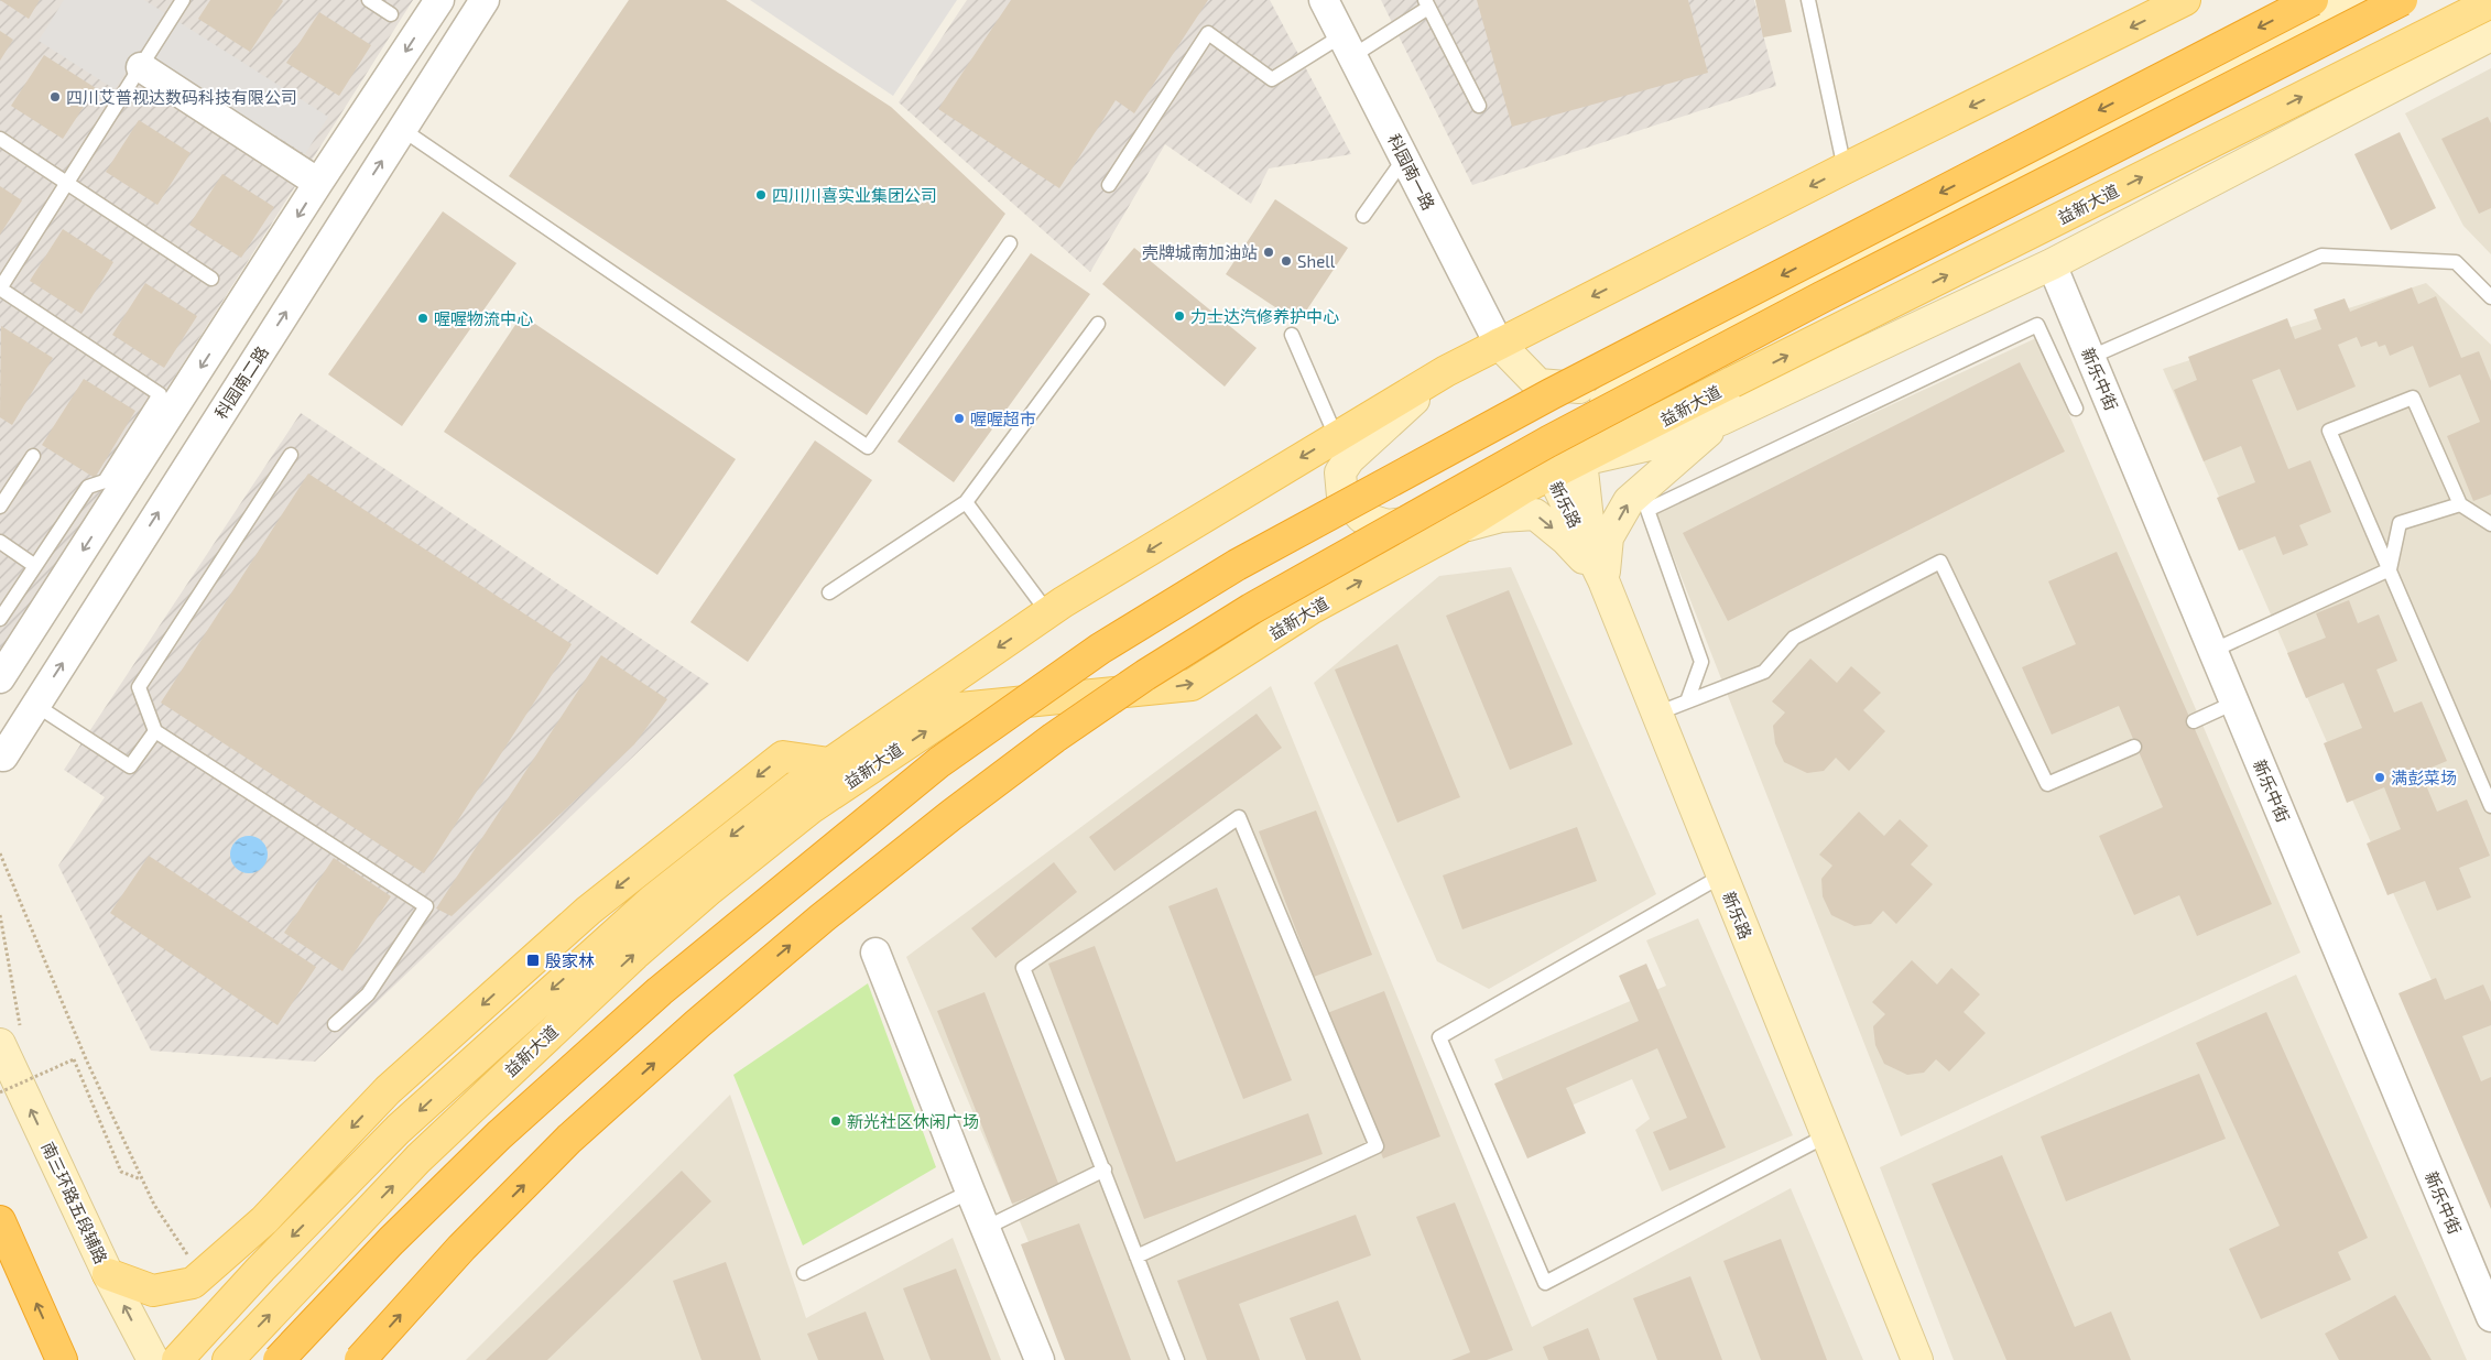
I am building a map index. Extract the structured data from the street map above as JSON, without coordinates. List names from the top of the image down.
{
  "streets": {
    "main road": ["益新大道"],
    "street": [
      "科园南一路",
      "新乐中街",
      "科园南二路",
      "新乐路",
      "南三环路五段辅路"
    ]
  },
  "crossings": [
    ["科园南一路", "益新大道"],
    ["益新大道", "新乐路"]
  ],
  "one_way": ["南三环路五段辅路"],
  "places": {
    "other": [
      "四川艾普视达数码科技有限公司",
      "四川川喜实业集团公司",
      "壳牌城南加油站",
      "Shell",
      "力士达汽修养护中心",
      "喔喔物流中心",
      "喔喔超市",
      "满彭菜场",
      "新光社区休闲广场"
    ],
    "transit": ["殷家林"]
  }
}
